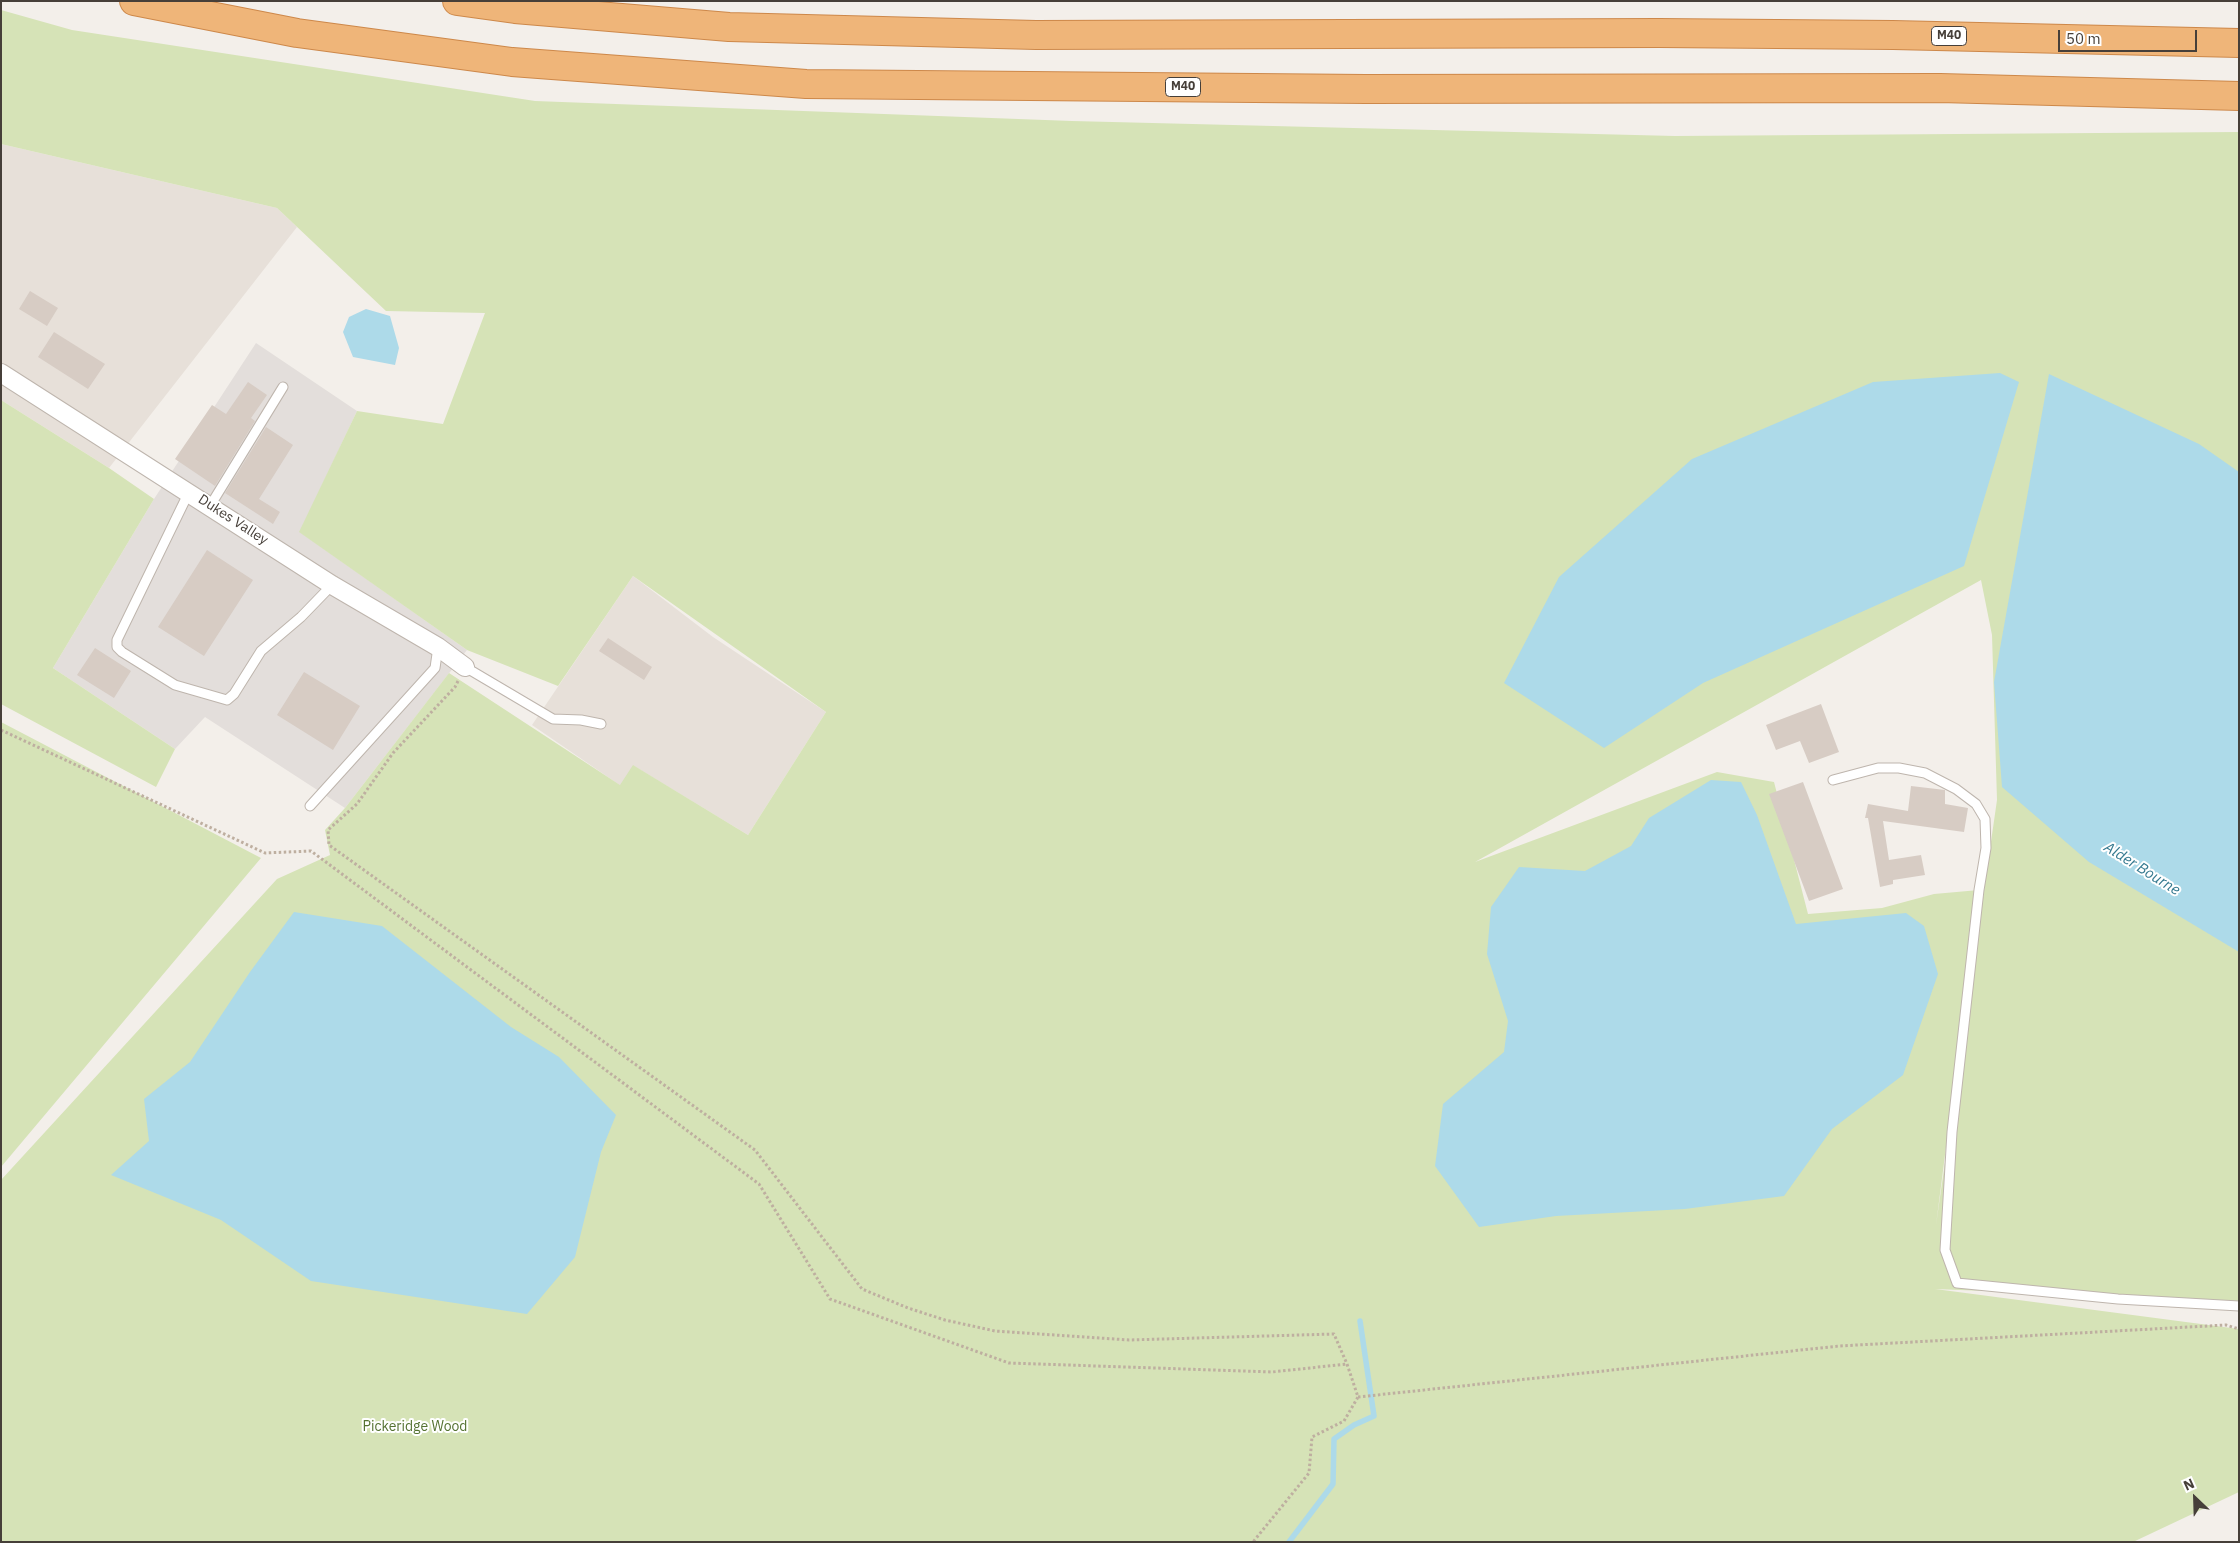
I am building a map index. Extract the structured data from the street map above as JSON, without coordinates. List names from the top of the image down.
{
  "streets": {
    "highway": ["M40"],
    "street": ["Dukes Valley"]
  },
  "water": ["Alder Bourne"],
  "parks": ["Pickeridge Wood"],
  "scale_bar": "50 m",
  "north": "top left"
}
